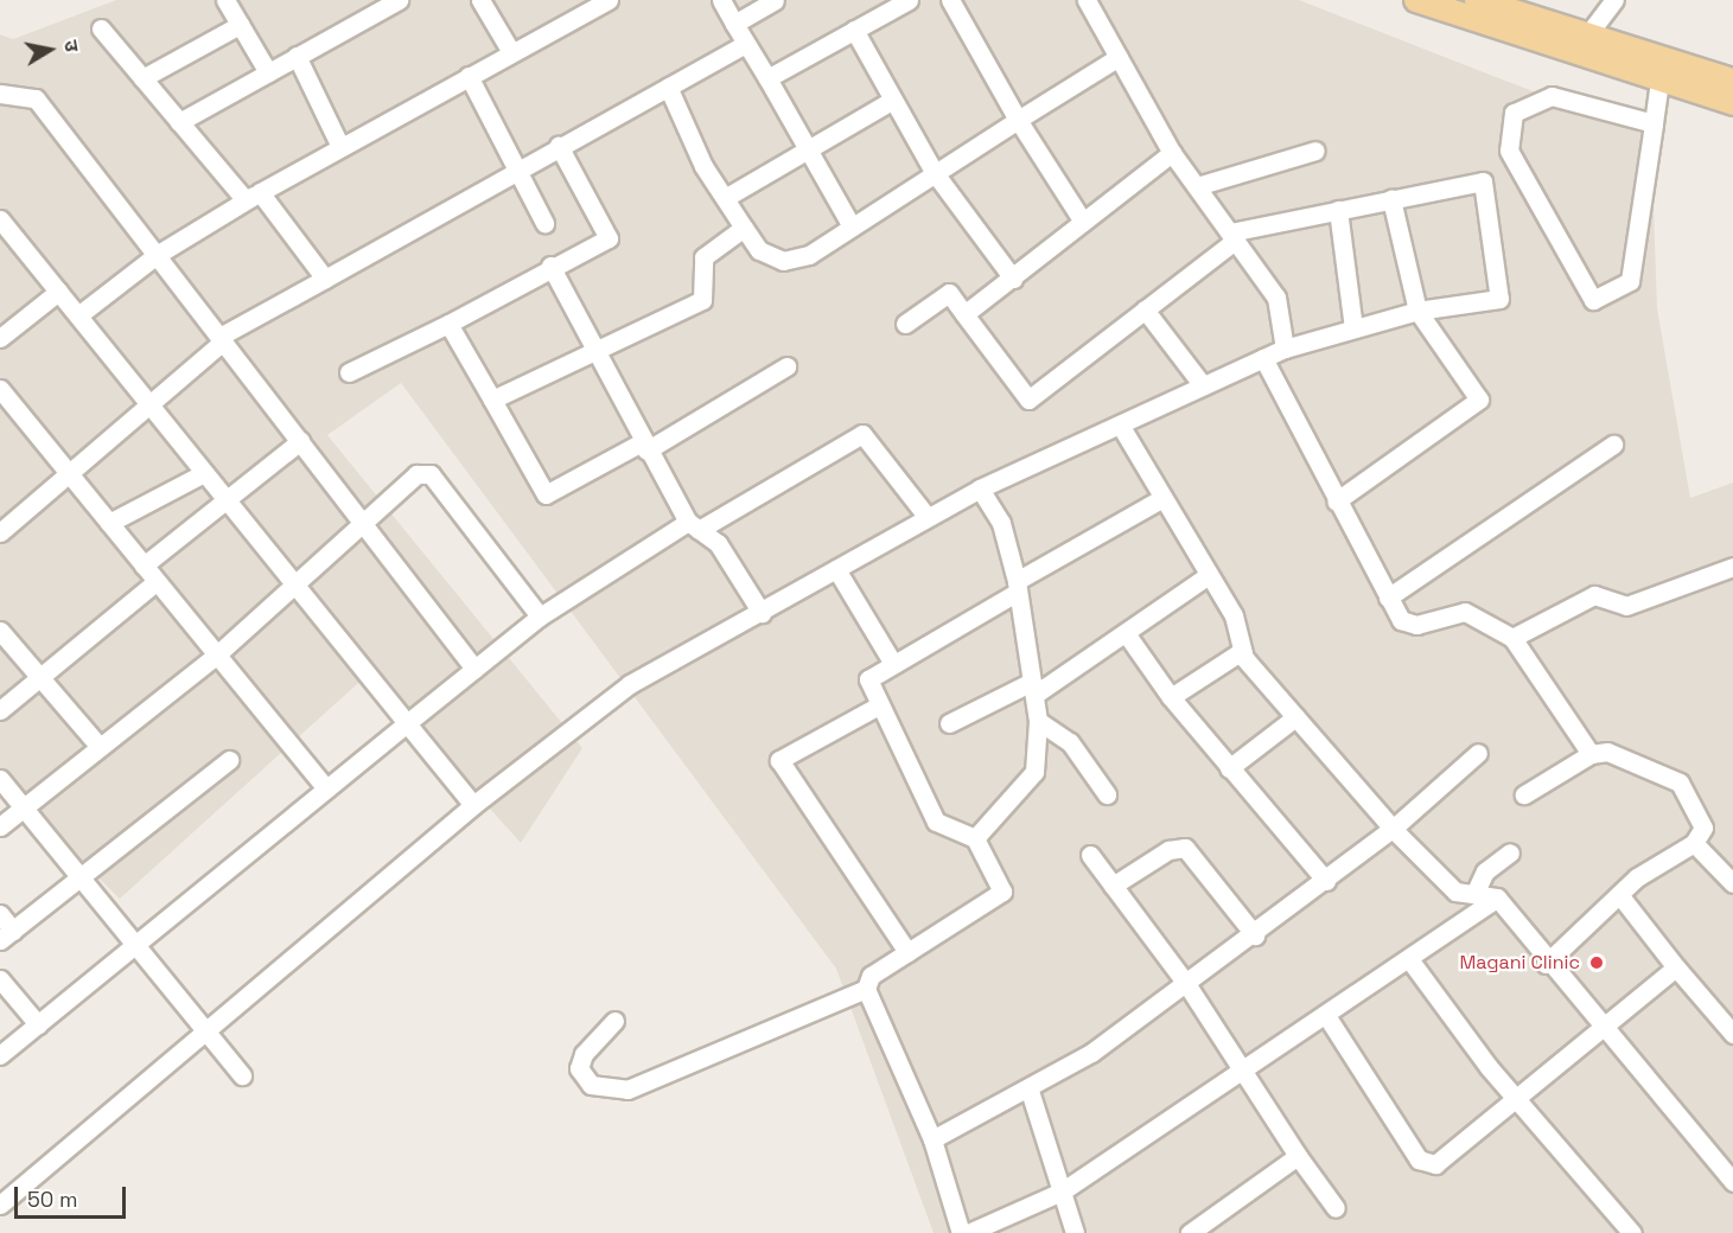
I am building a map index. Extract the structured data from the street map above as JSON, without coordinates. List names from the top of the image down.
{
  "places": ["Magani Clinic"],
  "scale_bar": "50 m",
  "north": "right"
}
